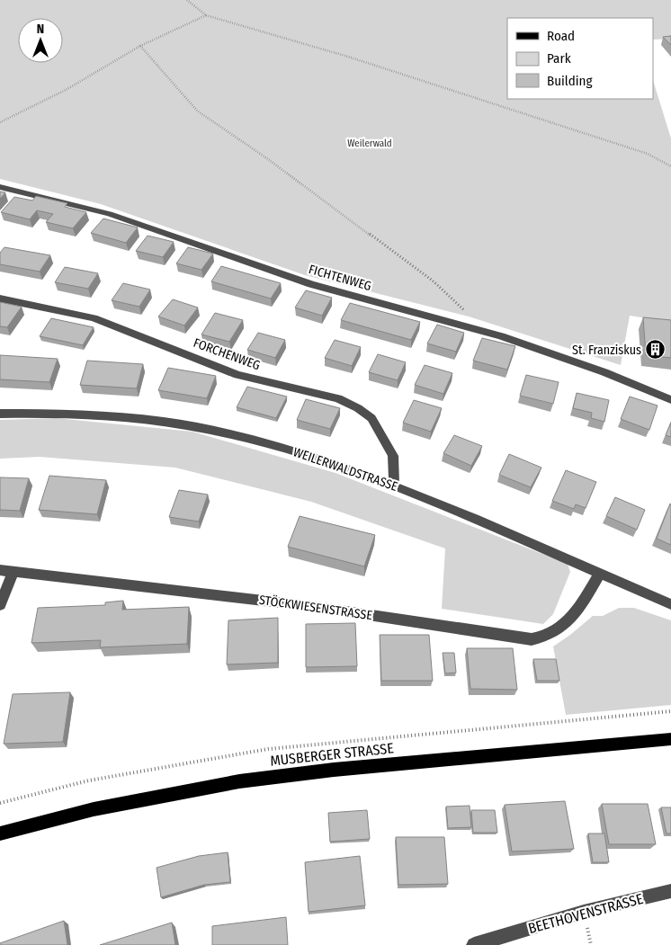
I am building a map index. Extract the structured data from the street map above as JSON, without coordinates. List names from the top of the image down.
{
  "streets": {
    "main road": ["MUSBERGER STRASSE"],
    "street": [
      "FICHTENWEG",
      "FORCHENWEG",
      "WEILERWALDSTRASSE",
      "STÖCKWIESENSTRASSE",
      "BEETHOVENSTRASSE"
    ]
  },
  "crossings": [
    ["FORCHENWEG", "WEILERWALDSTRASSE"],
    ["WEILERWALDSTRASSE", "STÖCKWIESENSTRASSE"]
  ],
  "parks": ["Weilerwald"],
  "places": {
    "building": ["St. Franziskus"]
  },
  "legend": ["Road", "Park", "Building"],
  "north": "top"
}
